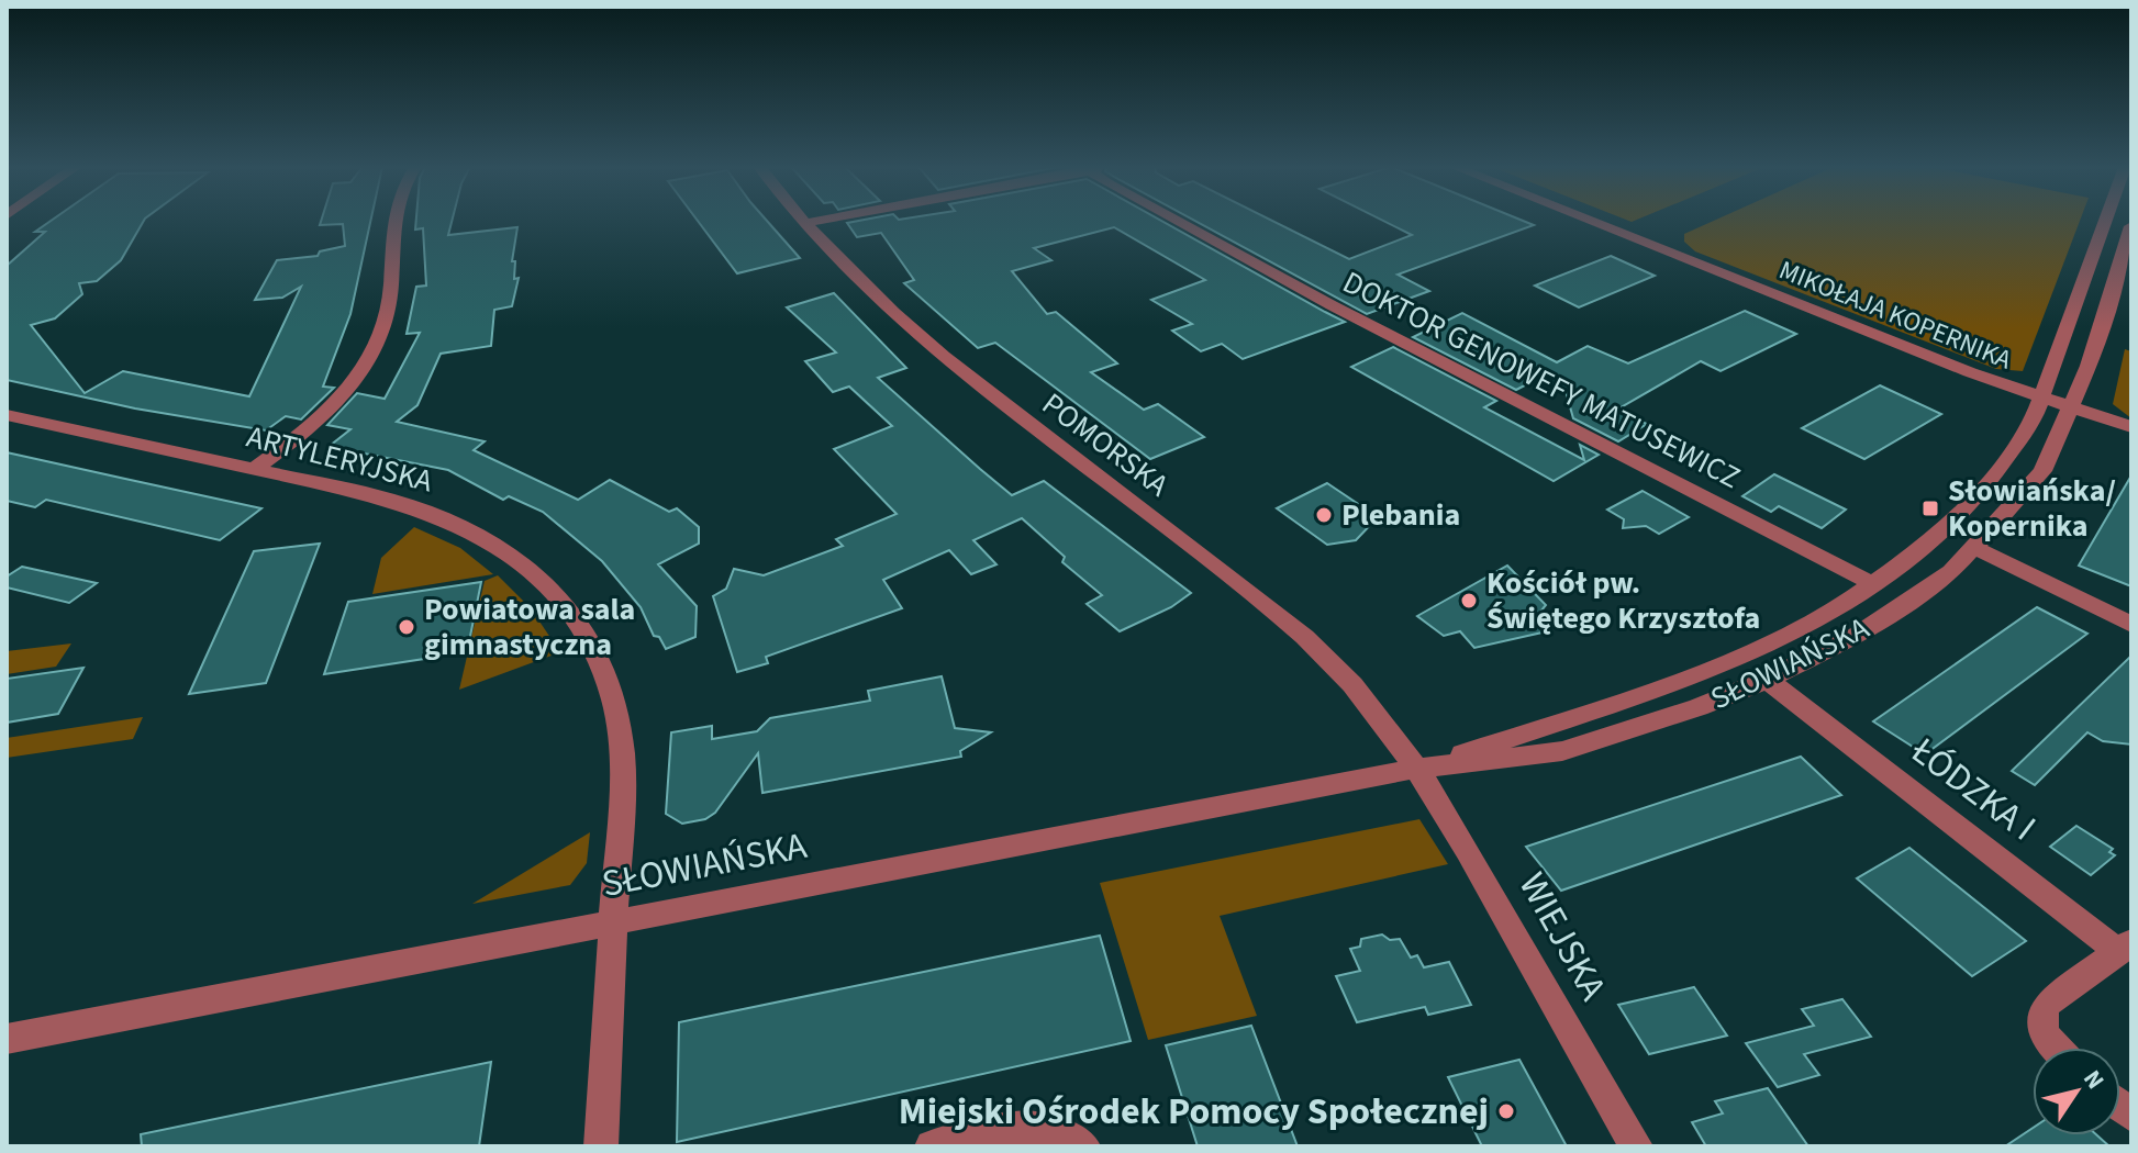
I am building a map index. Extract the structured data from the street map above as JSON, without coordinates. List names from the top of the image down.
{
  "streets": {
    "street": [
      "MIKOŁAJA KOPERNIKA",
      "DOKTOR GENOWEFY MATUSEWICZ",
      "POMORSKA",
      "ARTYLERYJSKA",
      "SŁOWIAŃSKA",
      "ŁÓDZKA I",
      "WIEJSKA"
    ]
  },
  "crossings": [
    ["MIKOŁAJA KOPERNIKA", "SŁOWIAŃSKA"],
    ["DOKTOR GENOWEFY MATUSEWICZ", "SŁOWIAŃSKA"],
    ["POMORSKA", "SŁOWIAŃSKA"],
    ["POMORSKA", "WIEJSKA"],
    ["ARTYLERYJSKA", "SŁOWIAŃSKA"],
    ["SŁOWIAŃSKA", "ŁÓDZKA I"],
    ["SŁOWIAŃSKA", "WIEJSKA"]
  ],
  "places": {
    "transit": ["Słowiańska/ Kopernika"],
    "other": [
      "Plebania",
      "Kościół pw. Świętego Krzysztofa",
      "Powiatowa sala gimnastyczna",
      "Miejski Ośrodek Pomocy Społecznej"
    ]
  },
  "north": "top right"
}
